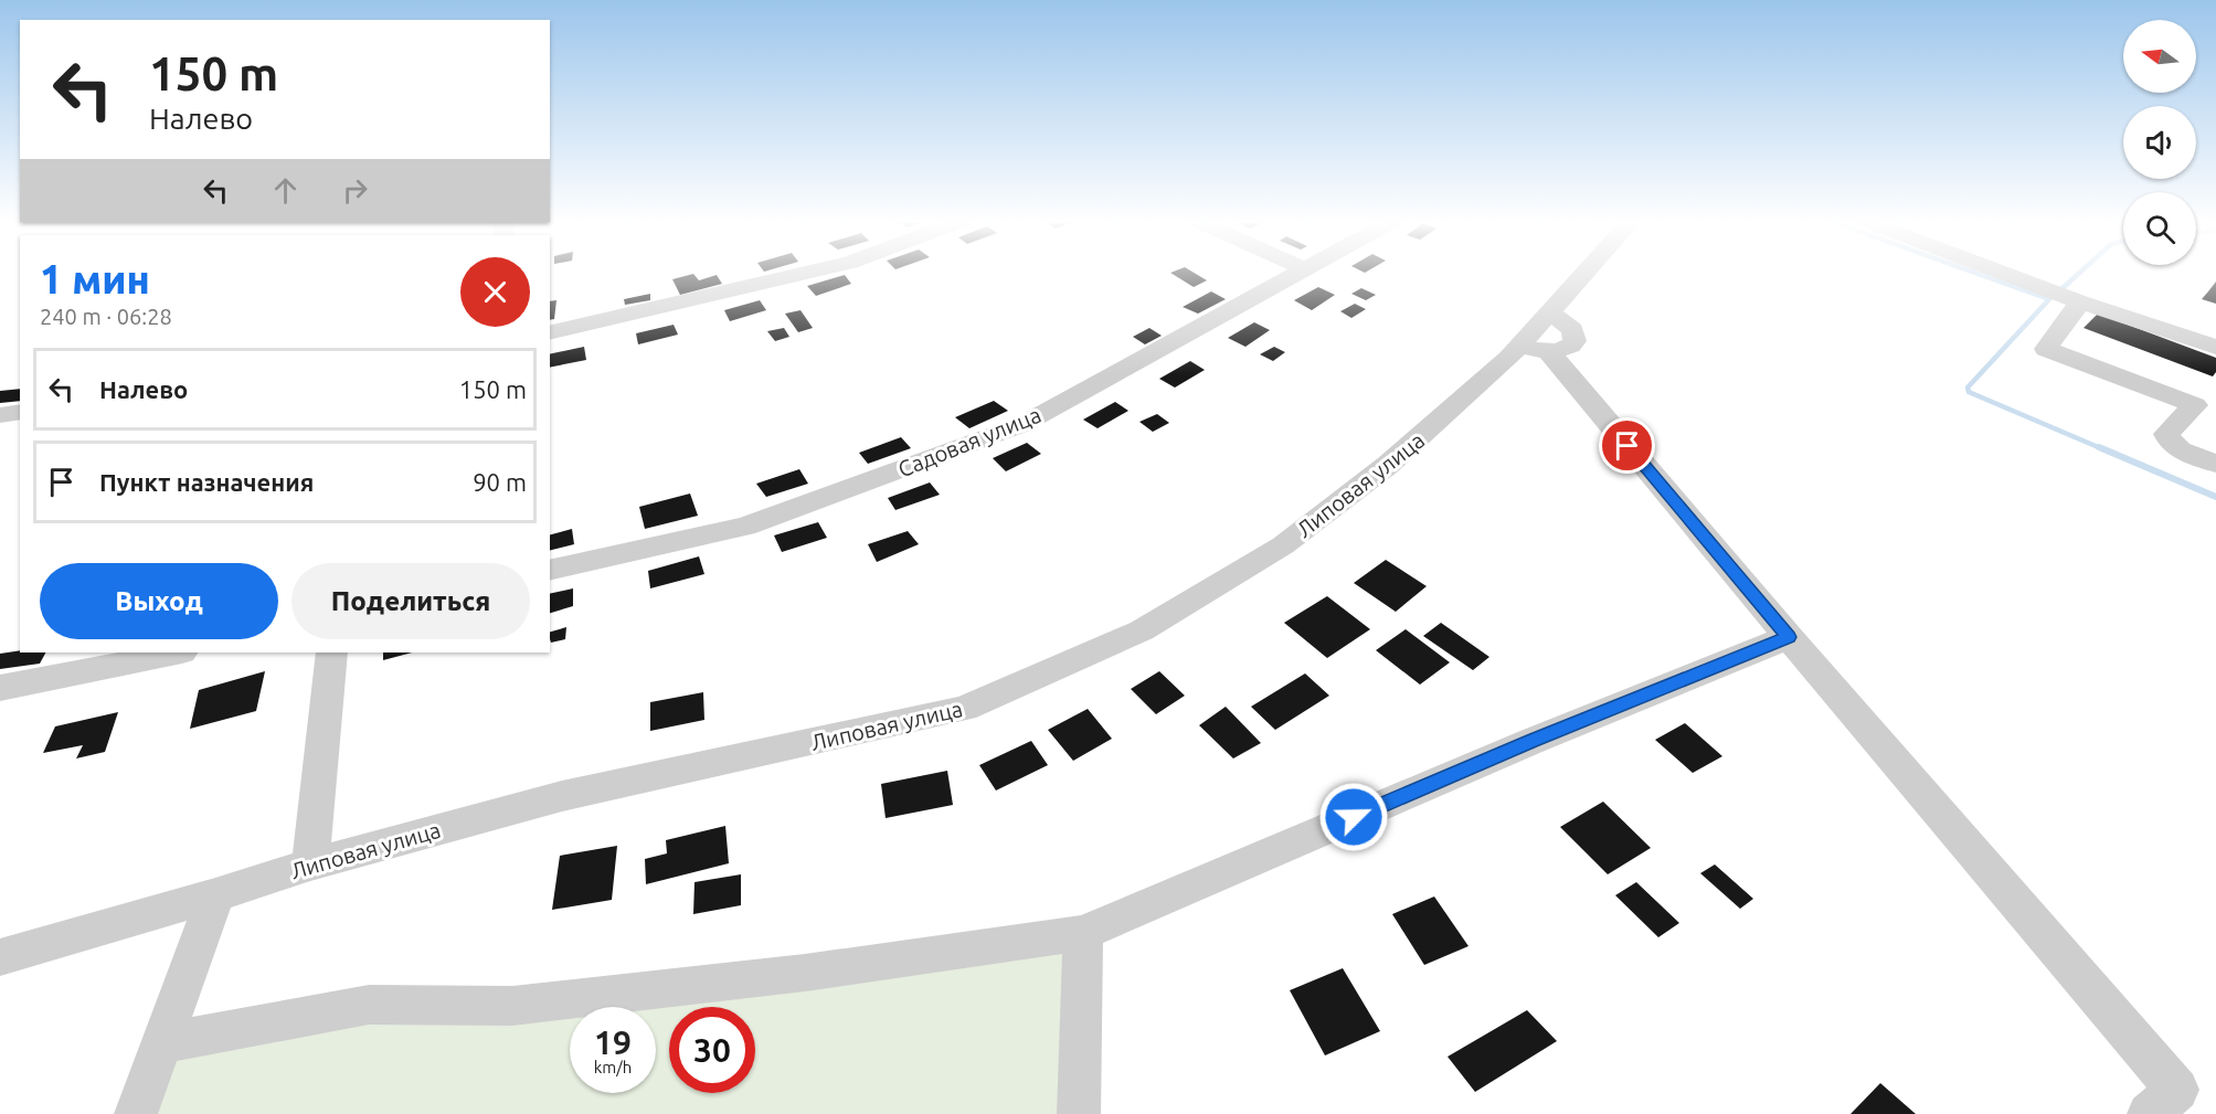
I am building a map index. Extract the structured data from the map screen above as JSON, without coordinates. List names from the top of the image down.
{
  "streets": {
    "street": ["Садовая улица", "Липовая улица"]
  },
  "north": "left",
  "page": {
    "turn": ["150 m", "Налево"],
    "heading": ["1 мин", "240 m · 06:28"],
    "list": [
      {
        "name": "Налево",
        "value": "150 m"
      },
      {
        "name": "Пункт назначения",
        "value": "90 m"
      }
    ],
    "buttons": ["Выход", "Поделиться"],
    "speed": "19 km/h",
    "limit": "30"
  }
}
